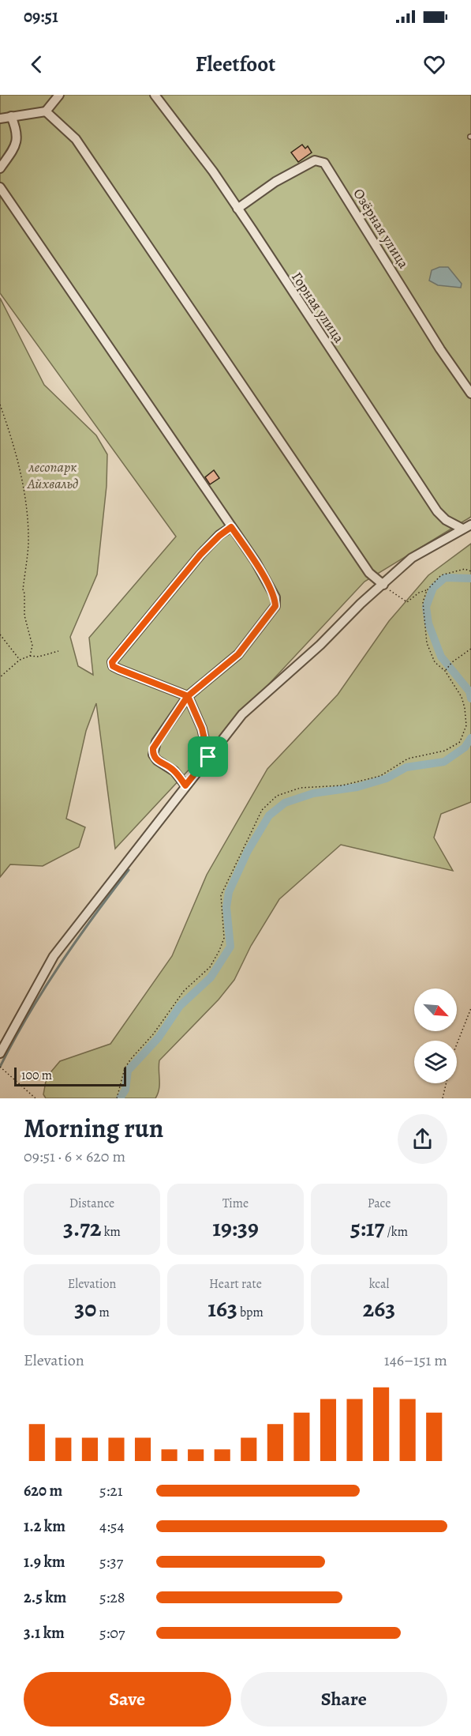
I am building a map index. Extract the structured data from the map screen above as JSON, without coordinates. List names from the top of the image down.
{
  "streets": {
    "street": ["Озёрная улица", "Горная улица"]
  },
  "crossings": [
    ["Озёрная улица", "Горная улица"]
  ],
  "parks": ["лесопарк Айхвальд"],
  "scale_bar": "100 m",
  "north": "bottom right",
  "page": {
    "status": "09:51",
    "header": "Fleetfoot",
    "scale": "100 m",
    "heading": ["Morning run", "09:51 · 6 × 620 m"],
    "stats": [
      ["Distance", "3.72 km"],
      ["Time", "19:39"],
      ["Pace", "5:17 /km"],
      ["Elevation", "30 m"],
      ["Heart rate", "163 bpm"],
      ["kcal", "263"]
    ],
    "chart": ["Elevation", "146–151 m"],
    "list": [
      {
        "name": "620 m",
        "note": "5:21"
      },
      {
        "name": "1.2 km",
        "note": "4:54"
      },
      {
        "name": "1.9 km",
        "note": "5:37"
      },
      {
        "name": "2.5 km",
        "note": "5:28"
      },
      {
        "name": "3.1 km",
        "note": "5:07"
      }
    ],
    "buttons": ["Save", "Share"]
  }
}
